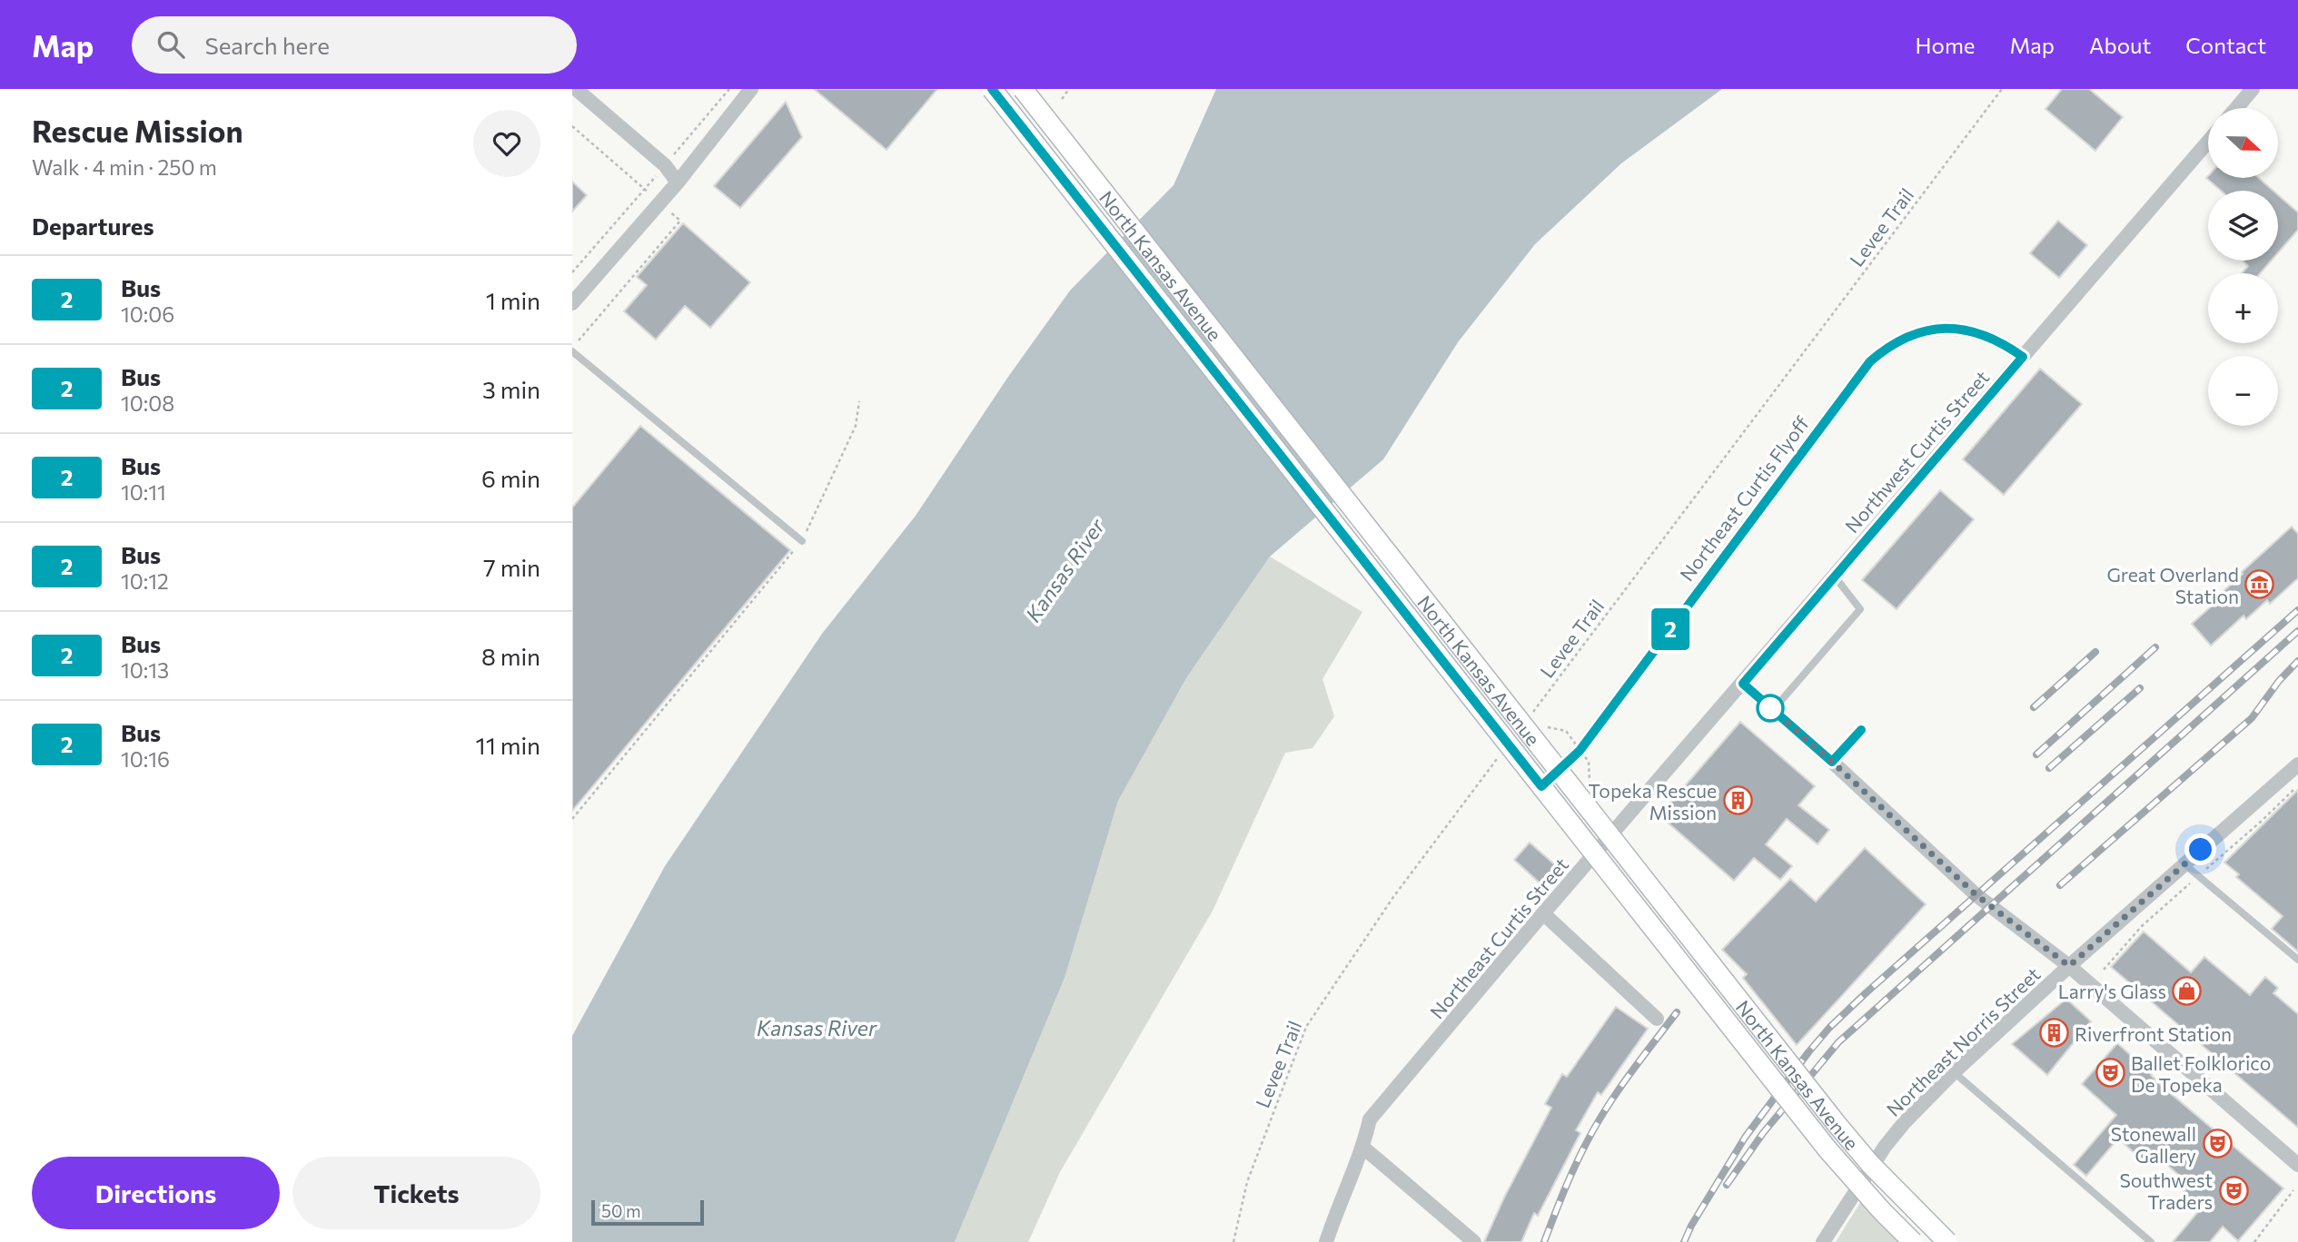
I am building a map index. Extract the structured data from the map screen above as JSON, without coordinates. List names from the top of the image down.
{
  "streets": {
    "main road": ["North Kansas Avenue"],
    "street": [
      "Northwest Curtis Street",
      "Northeast Curtis Flyoff",
      "Northeast Curtis Street",
      "Northeast Norris Street"
    ],
    "path": ["Levee Trail"]
  },
  "crossings": [
    ["North Kansas Avenue", "Northeast Curtis Flyoff"],
    ["Northwest Curtis Street", "Northeast Curtis Flyoff"],
    ["Northwest Curtis Street", "Northeast Curtis Street"]
  ],
  "water": ["Kansas River"],
  "places": {
    "museum": ["Great Overland Station"],
    "building": ["Topeka Rescue Mission", "Riverfront Station"],
    "shop": ["Larry's Glass"],
    "theatre": ["Ballet Folklorico De Topeka", "Stonewall Gallery", "Southwest Traders"]
  },
  "lines": ["bus line 2"],
  "scale_bar": "50 m",
  "north": "right",
  "page": {
    "header": "Map",
    "search": "Search here",
    "nav": [
      "Home",
      "Map",
      "About",
      "Contact"
    ],
    "heading": [
      ["Rescue Mission", "Walk · 4 min · 250 m"],
      "Departures"
    ],
    "on_map": "2",
    "map_buttons": ["+", "−"],
    "list": [
      {
        "mark": "2",
        "name": "Bus",
        "note": "10:06",
        "value": "1 min"
      },
      {
        "mark": "2",
        "name": "Bus",
        "note": "10:08",
        "value": "3 min"
      },
      {
        "mark": "2",
        "name": "Bus",
        "note": "10:11",
        "value": "6 min"
      },
      {
        "mark": "2",
        "name": "Bus",
        "note": "10:12",
        "value": "7 min"
      },
      {
        "mark": "2",
        "name": "Bus",
        "note": "10:13",
        "value": "8 min"
      },
      {
        "mark": "2",
        "name": "Bus",
        "note": "10:16",
        "value": "11 min"
      }
    ],
    "buttons": ["Directions", "Tickets"],
    "scale": "50 m"
  }
}
